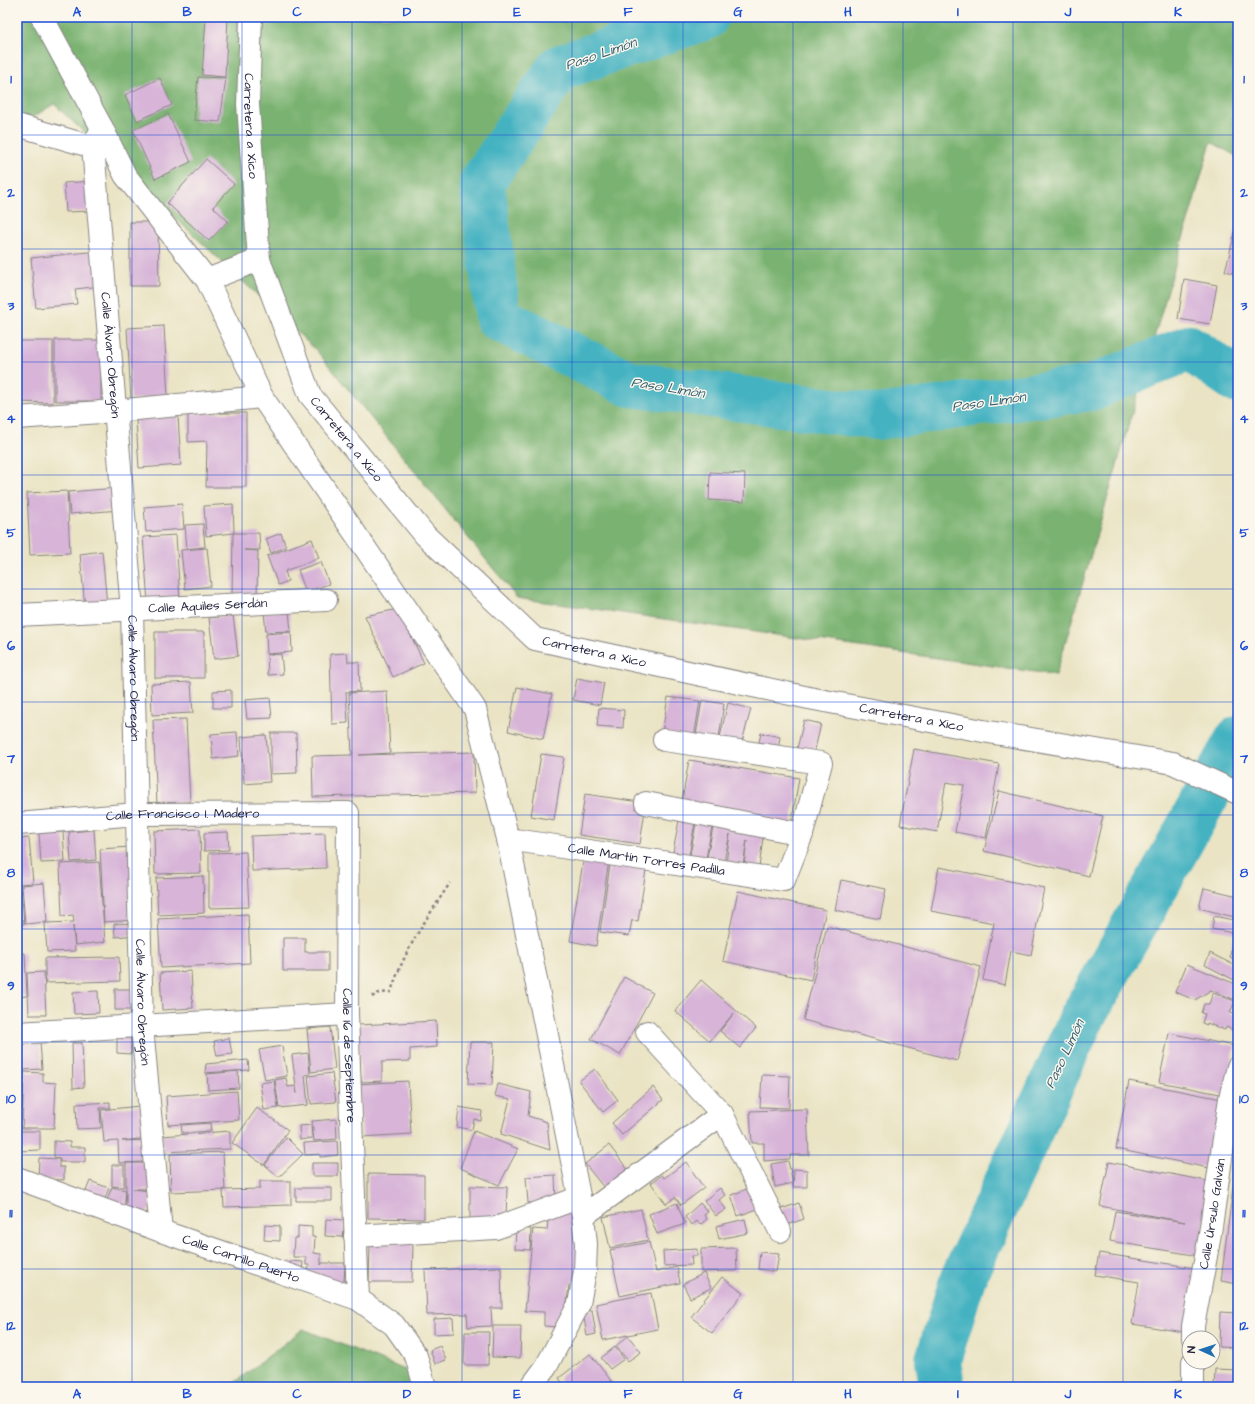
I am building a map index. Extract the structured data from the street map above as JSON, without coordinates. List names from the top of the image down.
{
  "streets": {
    "street": [
      "Carretera a Xico",
      "Calle Álvaro Obregón",
      "Calle Aquiles Serdán",
      "Calle Francisco I. Madero",
      "Calle Martín Torres Padilla",
      "Calle 16 de Septiembre",
      "Calle Úrsulo Galván",
      "Calle Carrillo Puerto"
    ]
  },
  "crossings": [
    ["Calle Álvaro Obregón", "Calle Aquiles Serdán"],
    ["Calle Álvaro Obregón", "Calle Francisco I. Madero"],
    ["Calle Álvaro Obregón", "Calle Carrillo Puerto"],
    ["Calle Francisco I. Madero", "Calle 16 de Septiembre"],
    ["Calle 16 de Septiembre", "Calle Carrillo Puerto"]
  ],
  "water": ["Paso Limón"],
  "north": "left",
  "grid": {
    "columns": [
      "A",
      "B",
      "C",
      "D",
      "E",
      "F",
      "G",
      "H",
      "I",
      "J",
      "K"
    ],
    "rows": [
      "1",
      "2",
      "3",
      "4",
      "5",
      "6",
      "7",
      "8",
      "9",
      "10",
      "11",
      "12"
    ]
  }
}
